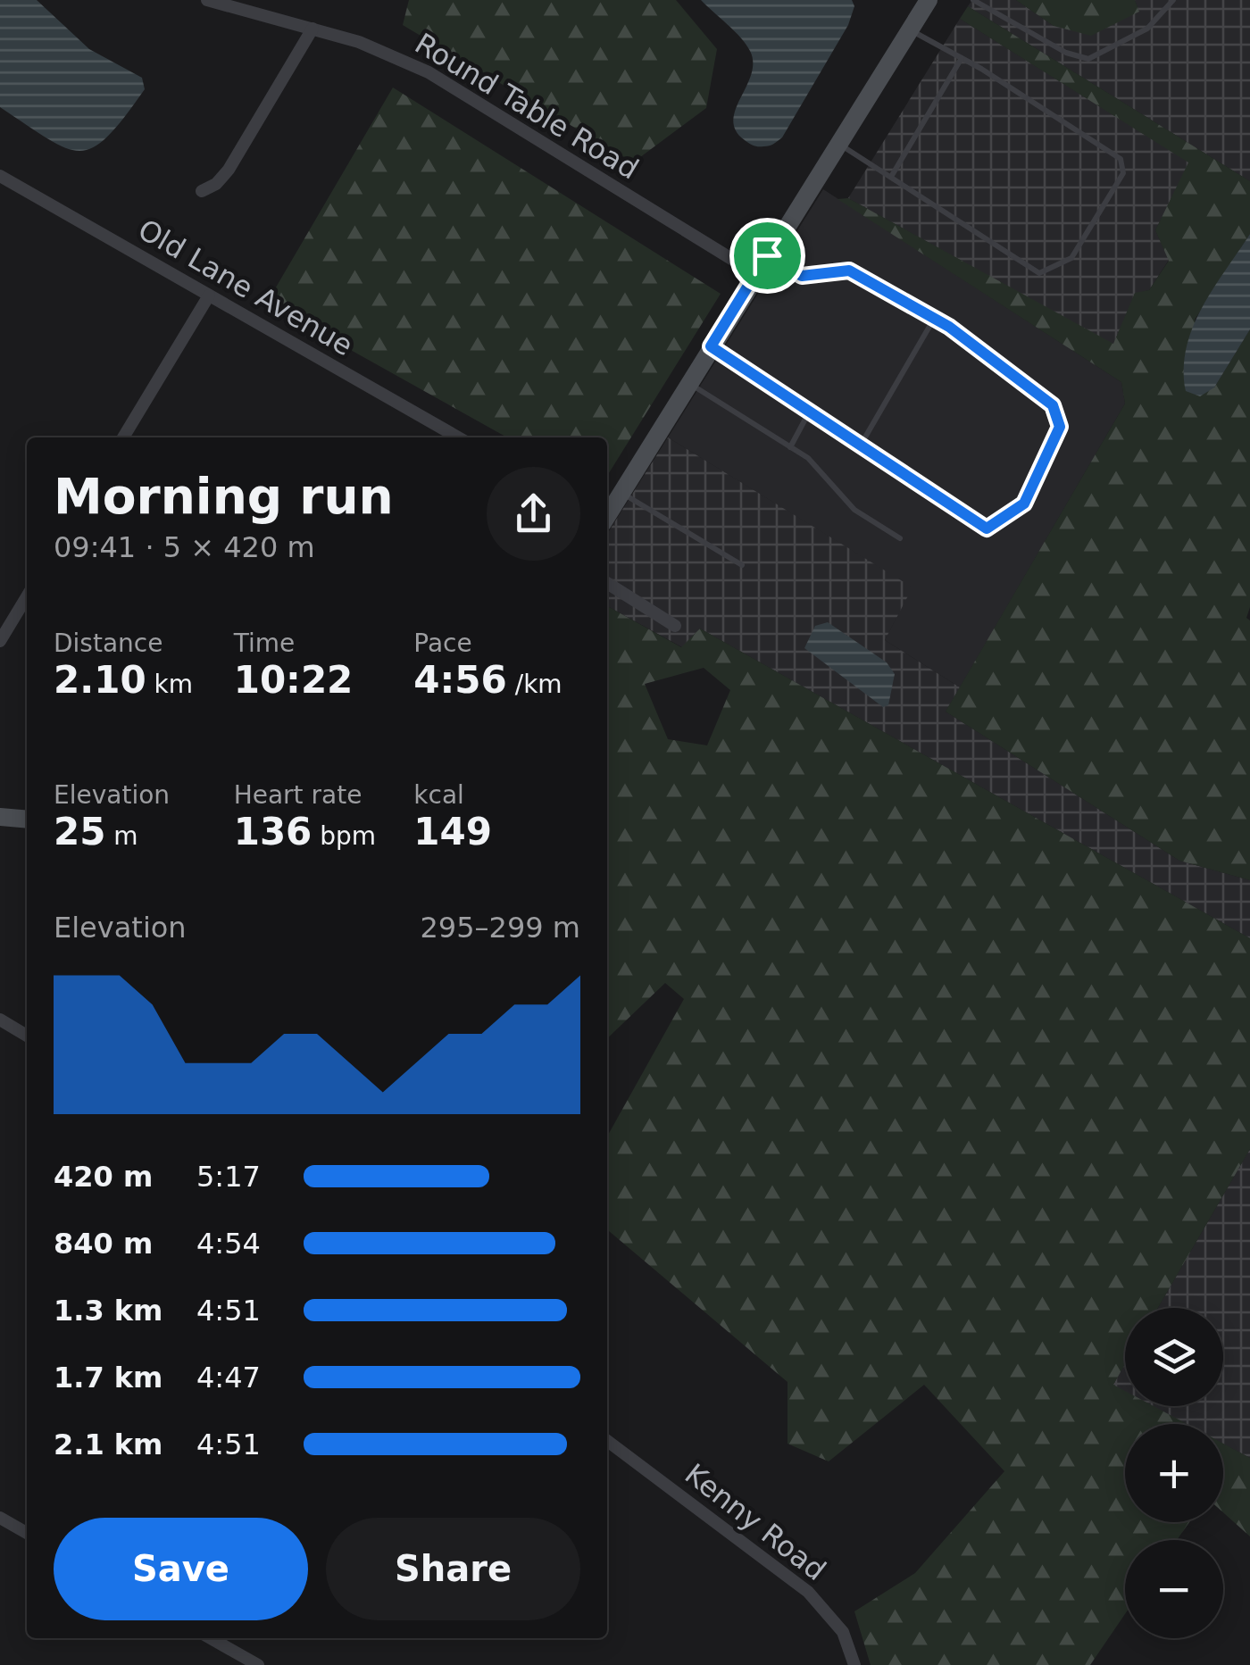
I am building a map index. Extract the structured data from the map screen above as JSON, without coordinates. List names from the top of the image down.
{
  "streets": {
    "street": ["Round Table Road", "Old Lane Avenue", "Kenny Road"]
  },
  "page": {
    "heading": ["Morning run", "09:41 · 5 × 420 m"],
    "stats": [
      ["Distance", "2.10 km"],
      ["Time", "10:22"],
      ["Pace", "4:56 /km"],
      ["Elevation", "25 m"],
      ["Heart rate", "136 bpm"],
      ["kcal", "149"]
    ],
    "chart": ["Elevation", "295–299 m"],
    "list": [
      {
        "name": "420 m",
        "note": "5:17"
      },
      {
        "name": "840 m",
        "note": "4:54"
      },
      {
        "name": "1.3 km",
        "note": "4:51"
      },
      {
        "name": "1.7 km",
        "note": "4:47"
      },
      {
        "name": "2.1 km",
        "note": "4:51"
      }
    ],
    "map_buttons": ["+", "−"],
    "buttons": ["Save", "Share"]
  }
}
